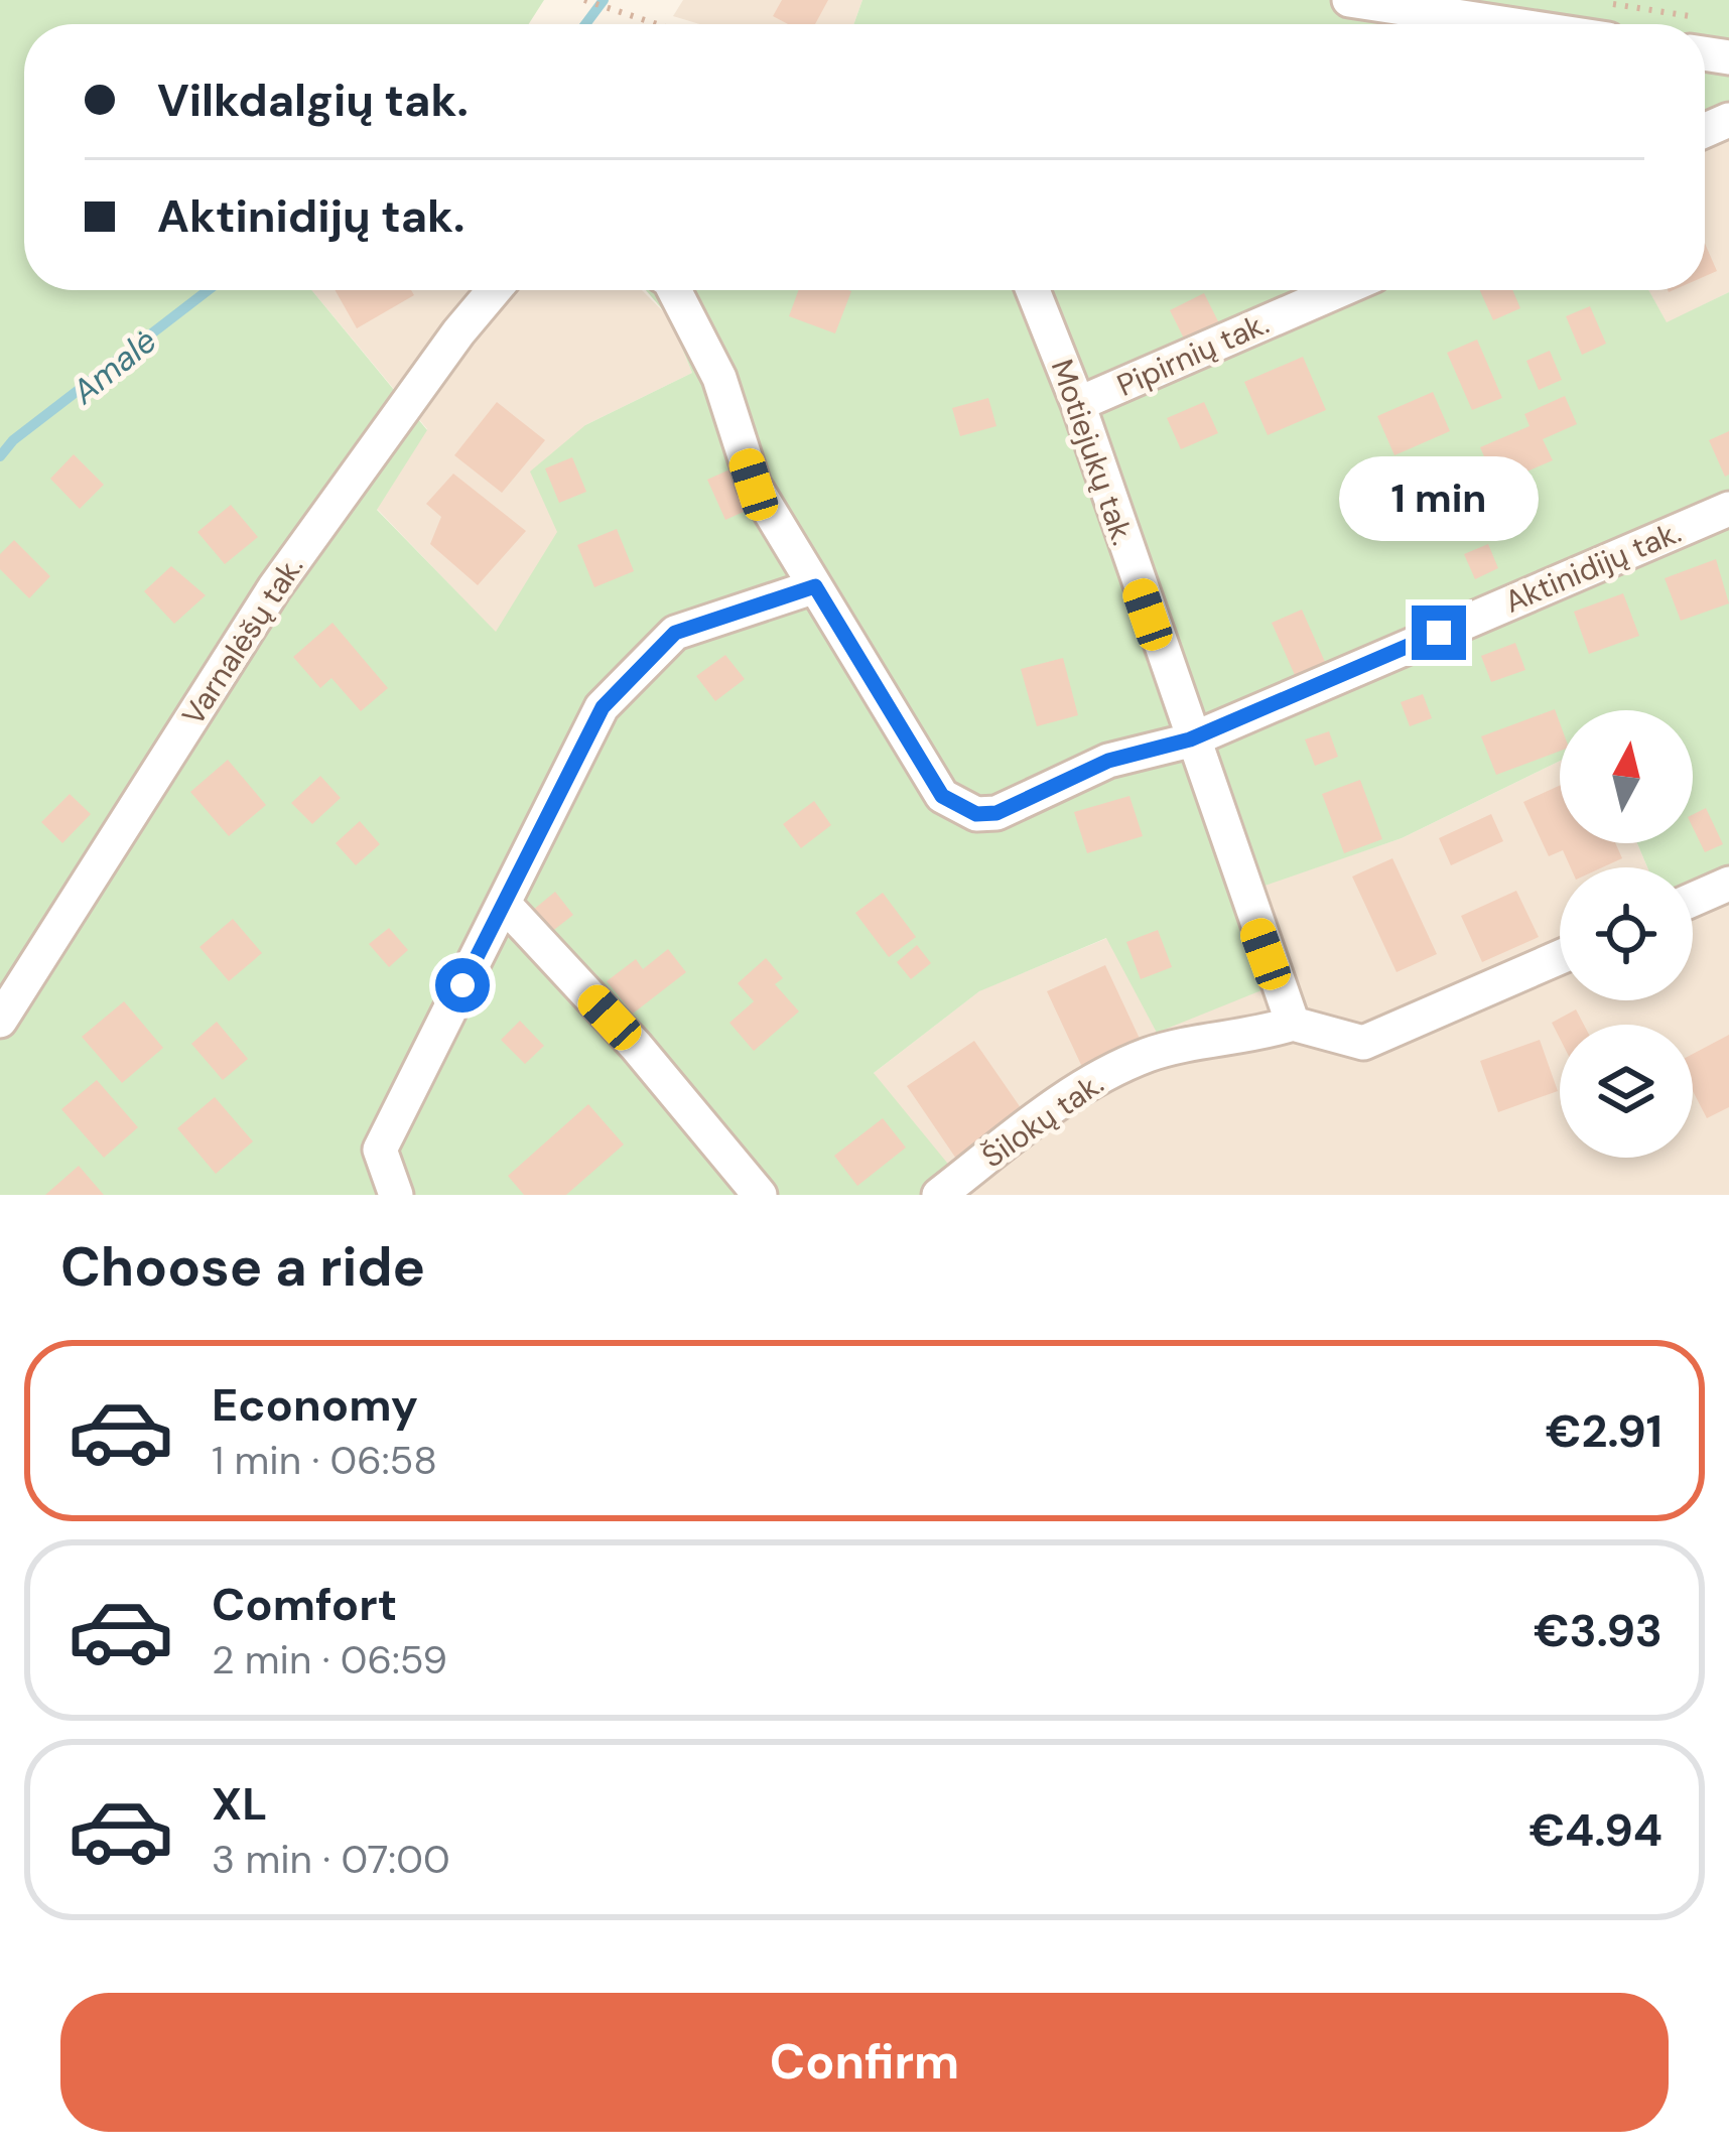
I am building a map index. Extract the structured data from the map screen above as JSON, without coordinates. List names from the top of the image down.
{
  "streets": {
    "street": [
      "Pipirnių tak.",
      "Motiejukų tak.",
      "Aktinidijų tak.",
      "Varnalėšų tak.",
      "Šilokų tak."
    ]
  },
  "crossings": [
    ["Pipirnių tak.", "Motiejukų tak."],
    ["Motiejukų tak.", "Aktinidijų tak."],
    ["Motiejukų tak.", "Šilokų tak."]
  ],
  "water": ["Amalė"],
  "north": "top",
  "page": {
    "banner": ["Vilkdalgių tak.", "Aktinidijų tak."],
    "bubble": "1 min",
    "heading": "Choose a ride",
    "list": [
      {
        "name": "Economy",
        "note": "1 min · 06:58",
        "value": "€2.91"
      },
      {
        "name": "Comfort",
        "note": "2 min · 06:59",
        "value": "€3.93"
      },
      {
        "name": "XL",
        "note": "3 min · 07:00",
        "value": "€4.94"
      }
    ],
    "buttons": "Confirm"
  }
}
